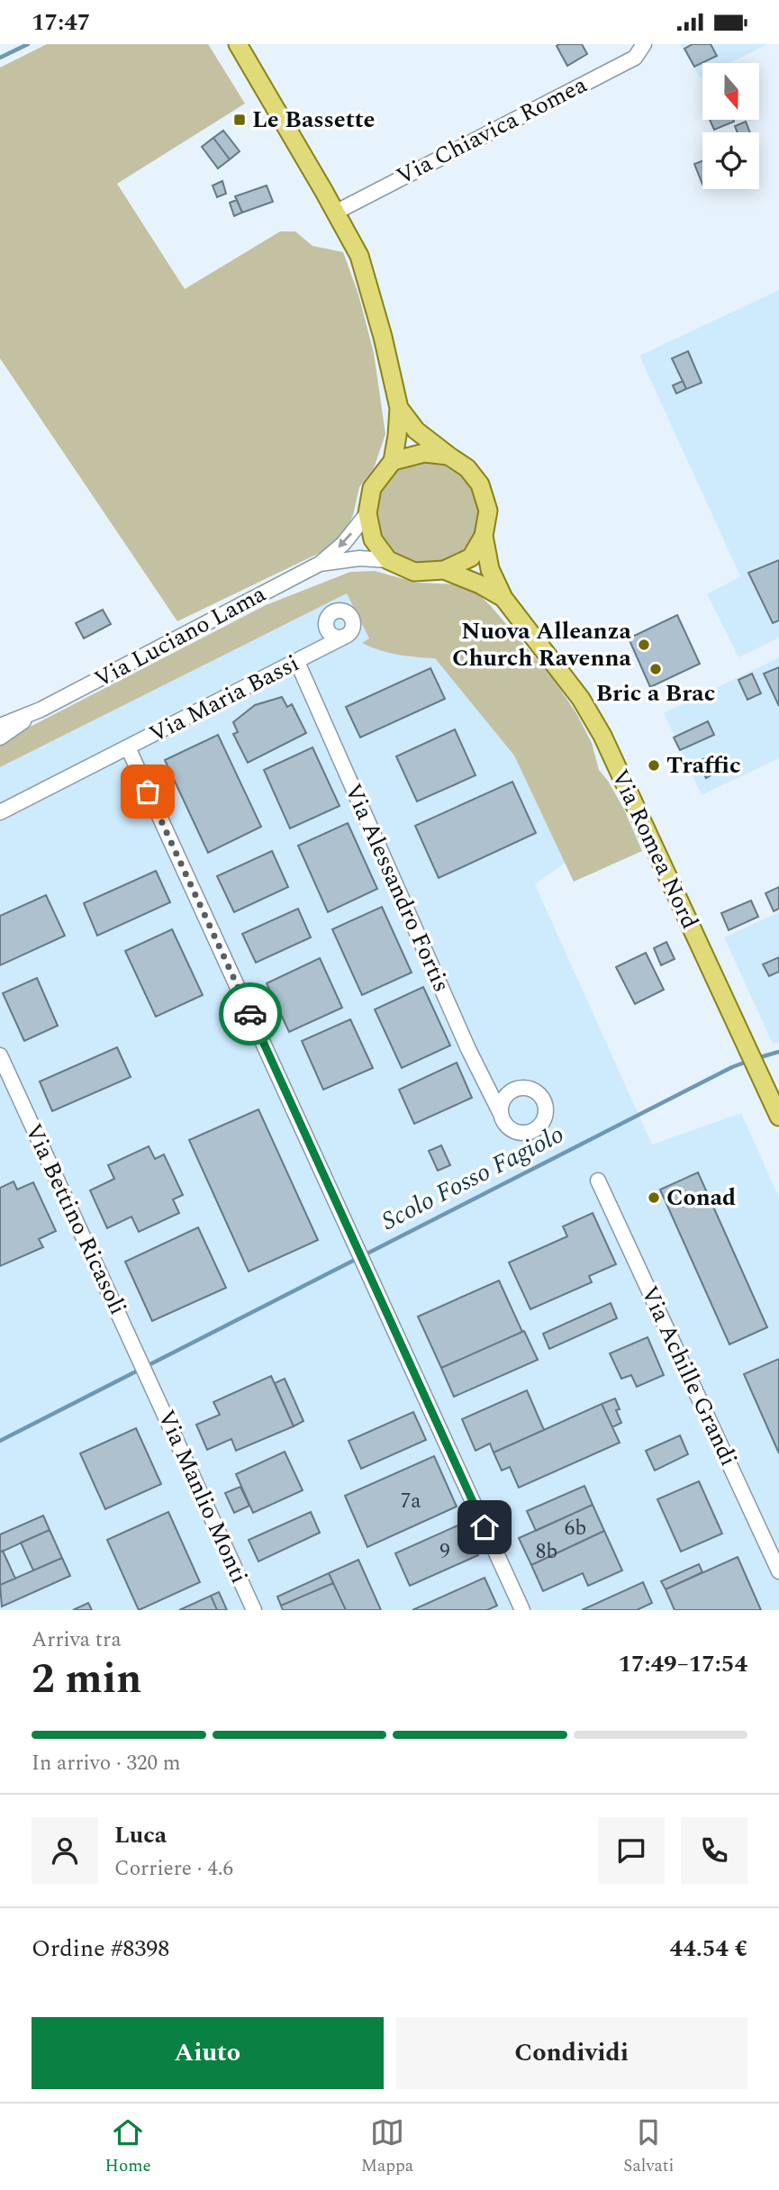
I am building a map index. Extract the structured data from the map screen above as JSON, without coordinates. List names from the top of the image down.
{
  "streets": {
    "main road": ["Via Romea Nord"],
    "street": [
      "Via Chiavica Romea",
      "Via Luciano Lama",
      "Via Maria Bassi",
      "Via Alessandro Fortis",
      "Via Bettino Ricasoli",
      "Via Achille Grandi",
      "Via Manlio Monti"
    ]
  },
  "crossings": [
    ["Via Luciano Lama", "Via Romea Nord"],
    ["Via Maria Bassi", "Via Alessandro Fortis"],
    ["Via Bettino Ricasoli", "Via Manlio Monti"]
  ],
  "water": ["Scolo Fosso Fagiolo"],
  "places": {
    "transit": ["Le Bassette"],
    "other": [
      "Nuova Alleanza Church Ravenna",
      "Bric a Brac",
      "Traffic",
      "Conad"
    ]
  },
  "house_numbers": [
    "7a",
    "6b",
    "9",
    "8b"
  ],
  "north": "bottom",
  "page": {
    "status": "17:47",
    "heading": ["2 min", "Arriva tra", "17:49–17:54"],
    "panel": [
      "Luca",
      "Corriere · 4.6",
      "Ordine #8398",
      "44.54 €"
    ],
    "bar": "In arrivo · 320 m",
    "buttons": ["Aiuto", "Condividi"],
    "tabs": ["Home", "Mappa", "Salvati"]
  }
}
